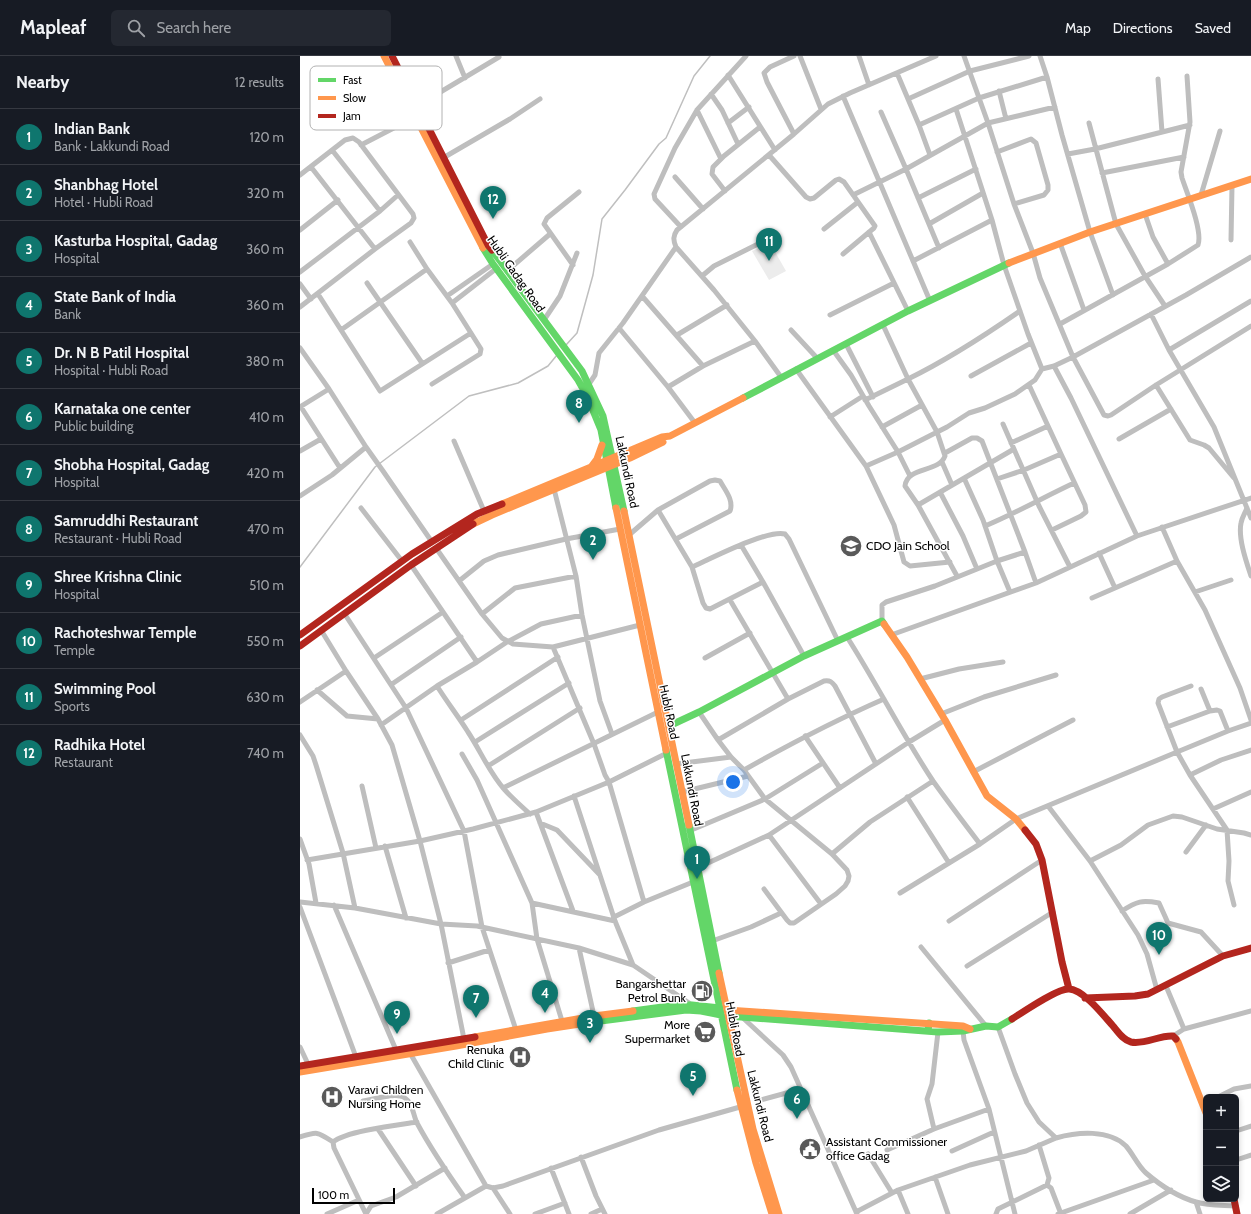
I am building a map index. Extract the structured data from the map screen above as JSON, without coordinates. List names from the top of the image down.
{
  "streets": {
    "main road": ["Hubli Gadag Road", "Lakkundi Road", "Hubli Road"]
  },
  "crossings": [
    ["Hubli Gadag Road", "Lakkundi Road"],
    ["Hubli Gadag Road", "Hubli Road"],
    ["Lakkundi Road", "Hubli Road"]
  ],
  "places": {
    "school or university": ["CDO Jain School"],
    "fuel station": ["Bangarshettar Petrol Bunk"],
    "supermarket": ["More Supermarket"],
    "hospital": ["Renuka Child Clinic", "Varavi Children Nursing Home"],
    "public building": ["Assistant Commissioner office Gadag"]
  },
  "legend": ["Fast", "Slow", "Jam"],
  "scale_bar": "100 m",
  "page": {
    "header": "Mapleaf",
    "search": "Search here",
    "nav": ["Map", "Directions", "Saved"],
    "heading": ["Nearby", "12 results"],
    "list": [
      {
        "mark": "1",
        "name": "Indian Bank",
        "note": "Bank · Lakkundi Road",
        "value": "120 m"
      },
      {
        "mark": "2",
        "name": "Shanbhag Hotel",
        "note": "Hotel · Hubli Road",
        "value": "320 m"
      },
      {
        "mark": "3",
        "name": "Kasturba Hospital, Gadag",
        "note": "Hospital",
        "value": "360 m"
      },
      {
        "mark": "4",
        "name": "State Bank of India",
        "note": "Bank",
        "value": "360 m"
      },
      {
        "mark": "5",
        "name": "Dr. N B Patil Hospital",
        "note": "Hospital · Hubli Road",
        "value": "380 m"
      },
      {
        "mark": "6",
        "name": "Karnataka one center",
        "note": "Public building",
        "value": "410 m"
      },
      {
        "mark": "7",
        "name": "Shobha Hospital, Gadag",
        "note": "Hospital",
        "value": "420 m"
      },
      {
        "mark": "8",
        "name": "Samruddhi Restaurant",
        "note": "Restaurant · Hubli Road",
        "value": "470 m"
      },
      {
        "mark": "9",
        "name": "Shree Krishna Clinic",
        "note": "Hospital",
        "value": "510 m"
      },
      {
        "mark": "10",
        "name": "Rachoteshwar Temple",
        "note": "Temple",
        "value": "550 m"
      },
      {
        "mark": "11",
        "name": "Swimming Pool",
        "note": "Sports",
        "value": "630 m"
      },
      {
        "mark": "12",
        "name": "Radhika Hotel",
        "note": "Restaurant",
        "value": "740 m"
      }
    ],
    "pins": [
      "12",
      "11",
      "8",
      "2",
      "1",
      "10",
      "4",
      "7",
      "9",
      "3",
      "5",
      "6"
    ],
    "map_buttons": ["+", "−"],
    "scale": "100 m"
  }
}
